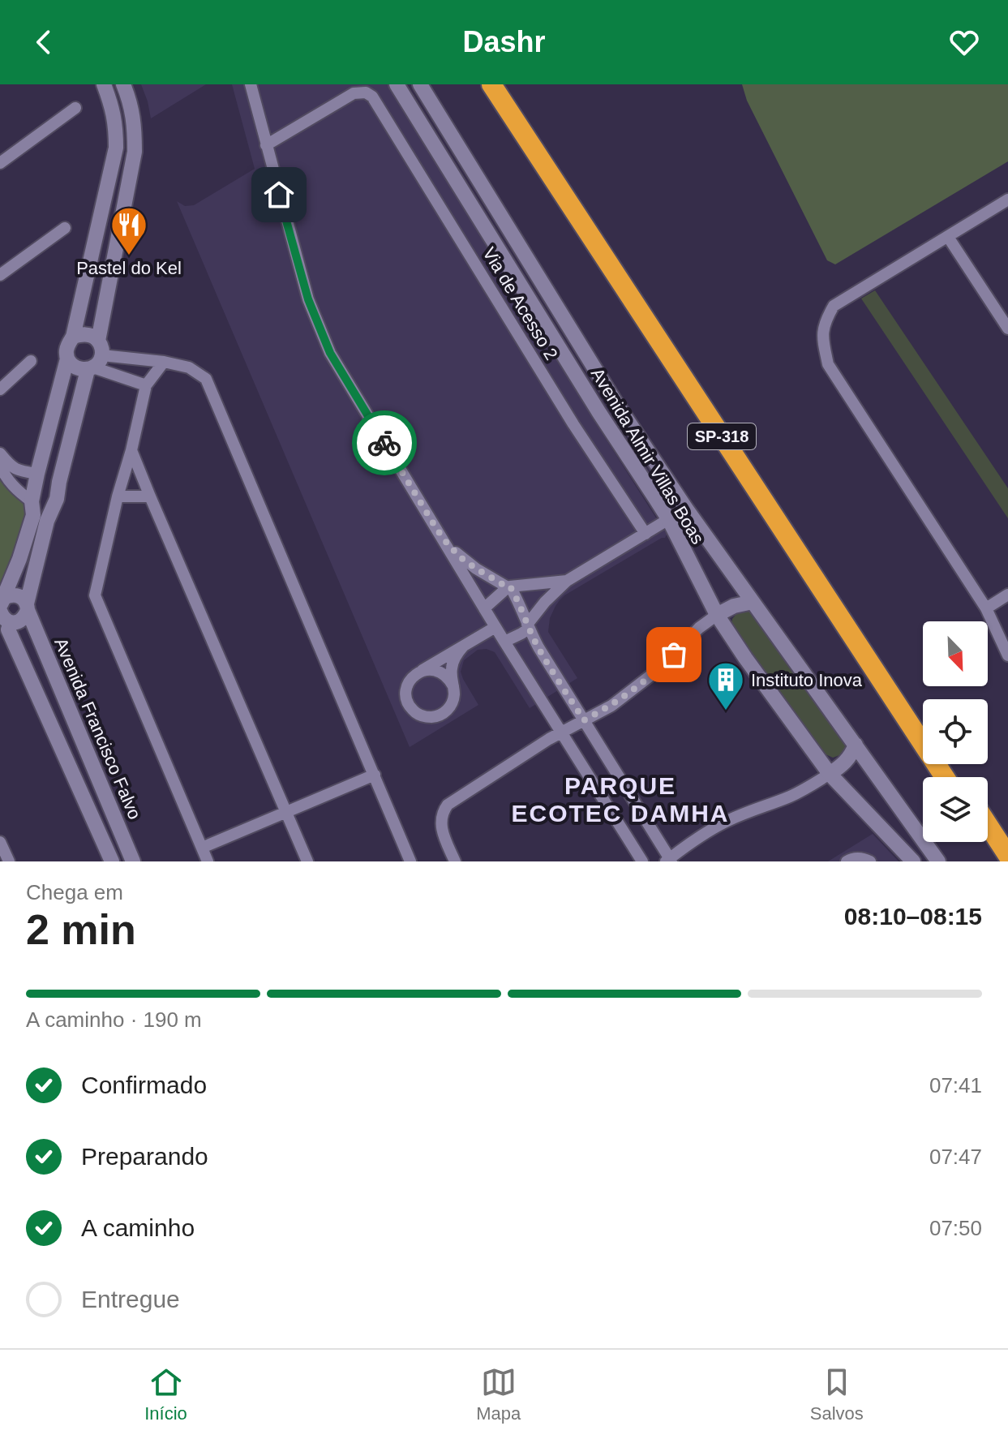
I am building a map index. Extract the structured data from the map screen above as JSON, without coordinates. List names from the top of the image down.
{
  "streets": {
    "highway": ["SP-318"],
    "street": ["Via de Acesso 2", "Avenida Almir Villas Boas", "Avenida Francisco Falvo"]
  },
  "districts": ["PARQUE ECOTEC DAMHA"],
  "places": {
    "restaurant": ["Pastel do Kel"],
    "building": ["Instituto Inova"]
  },
  "north": "bottom right",
  "page": {
    "header": "Dashr",
    "heading": ["2 min", "Chega em", "08:10–08:15"],
    "bar": "A caminho · 190 m",
    "list": [
      ["Confirmado", "07:41"],
      ["Preparando", "07:47"],
      ["A caminho", "07:50"],
      "Entregue"
    ],
    "tabs": ["Início", "Mapa", "Salvos"]
  }
}
